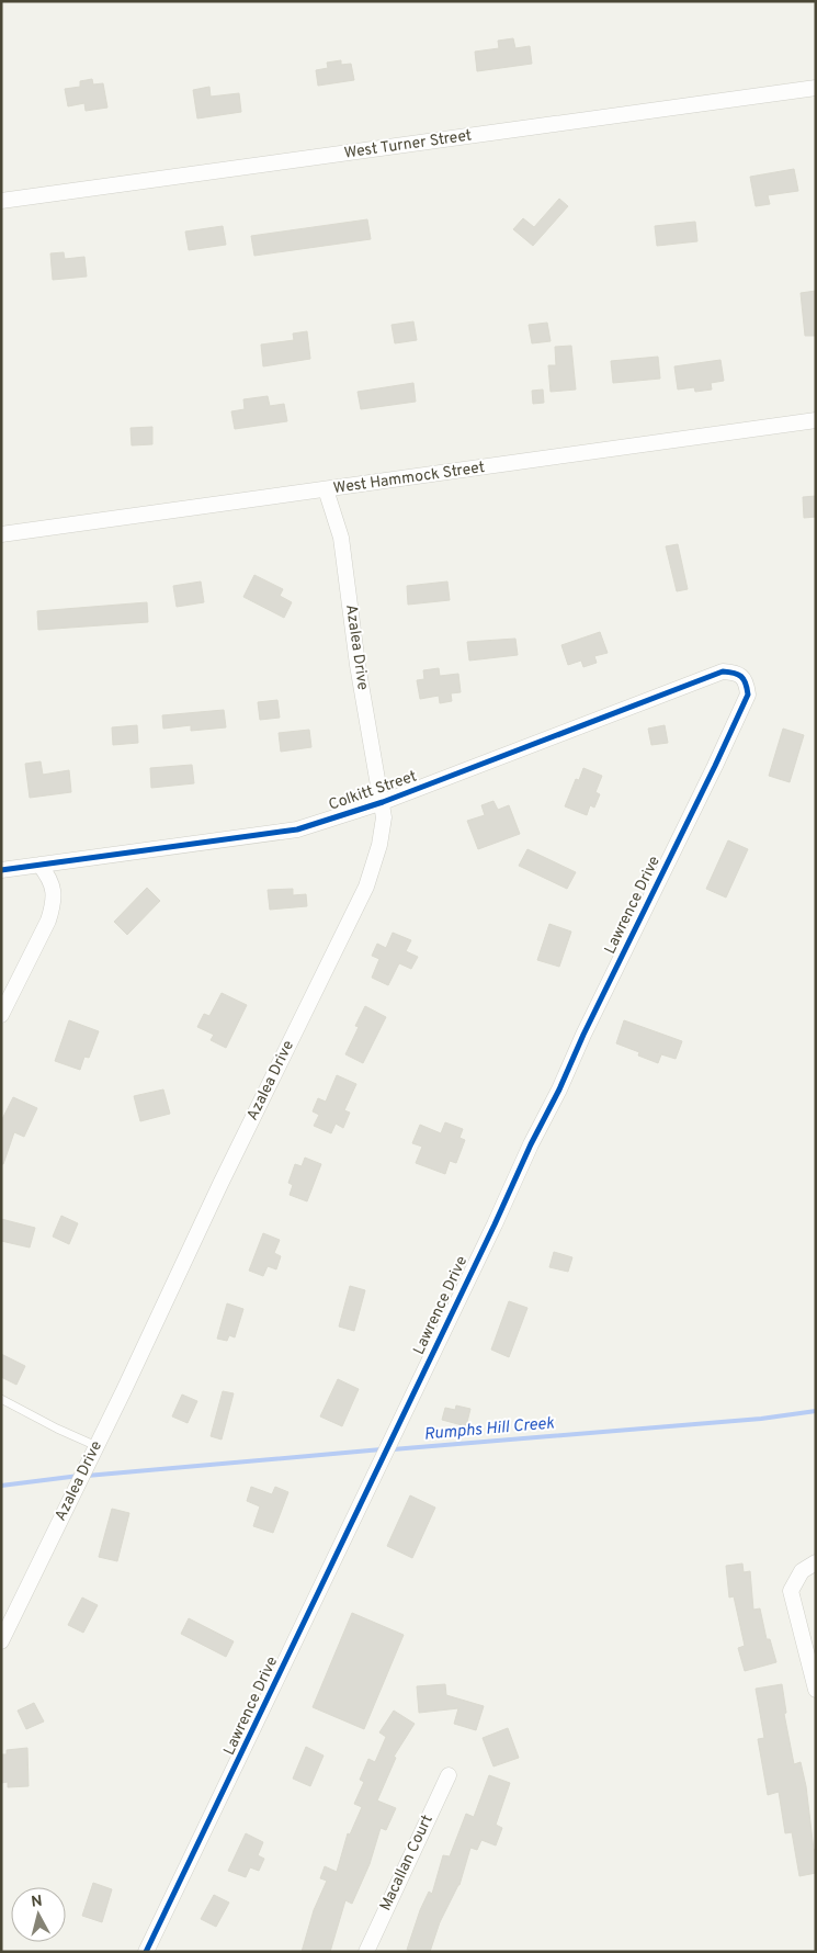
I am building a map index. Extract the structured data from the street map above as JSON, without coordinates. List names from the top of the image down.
{
  "streets": {
    "street": [
      "West Turner Street",
      "West Hammock Street",
      "Azalea Drive",
      "Colkitt Street",
      "Lawrence Drive",
      "Macallan Court"
    ]
  },
  "crossings": [
    ["West Hammock Street", "Azalea Drive"],
    ["Azalea Drive", "Colkitt Street"],
    ["Colkitt Street", "Lawrence Drive"]
  ],
  "water": ["Rumphs Hill Creek"],
  "north": "top"
}
